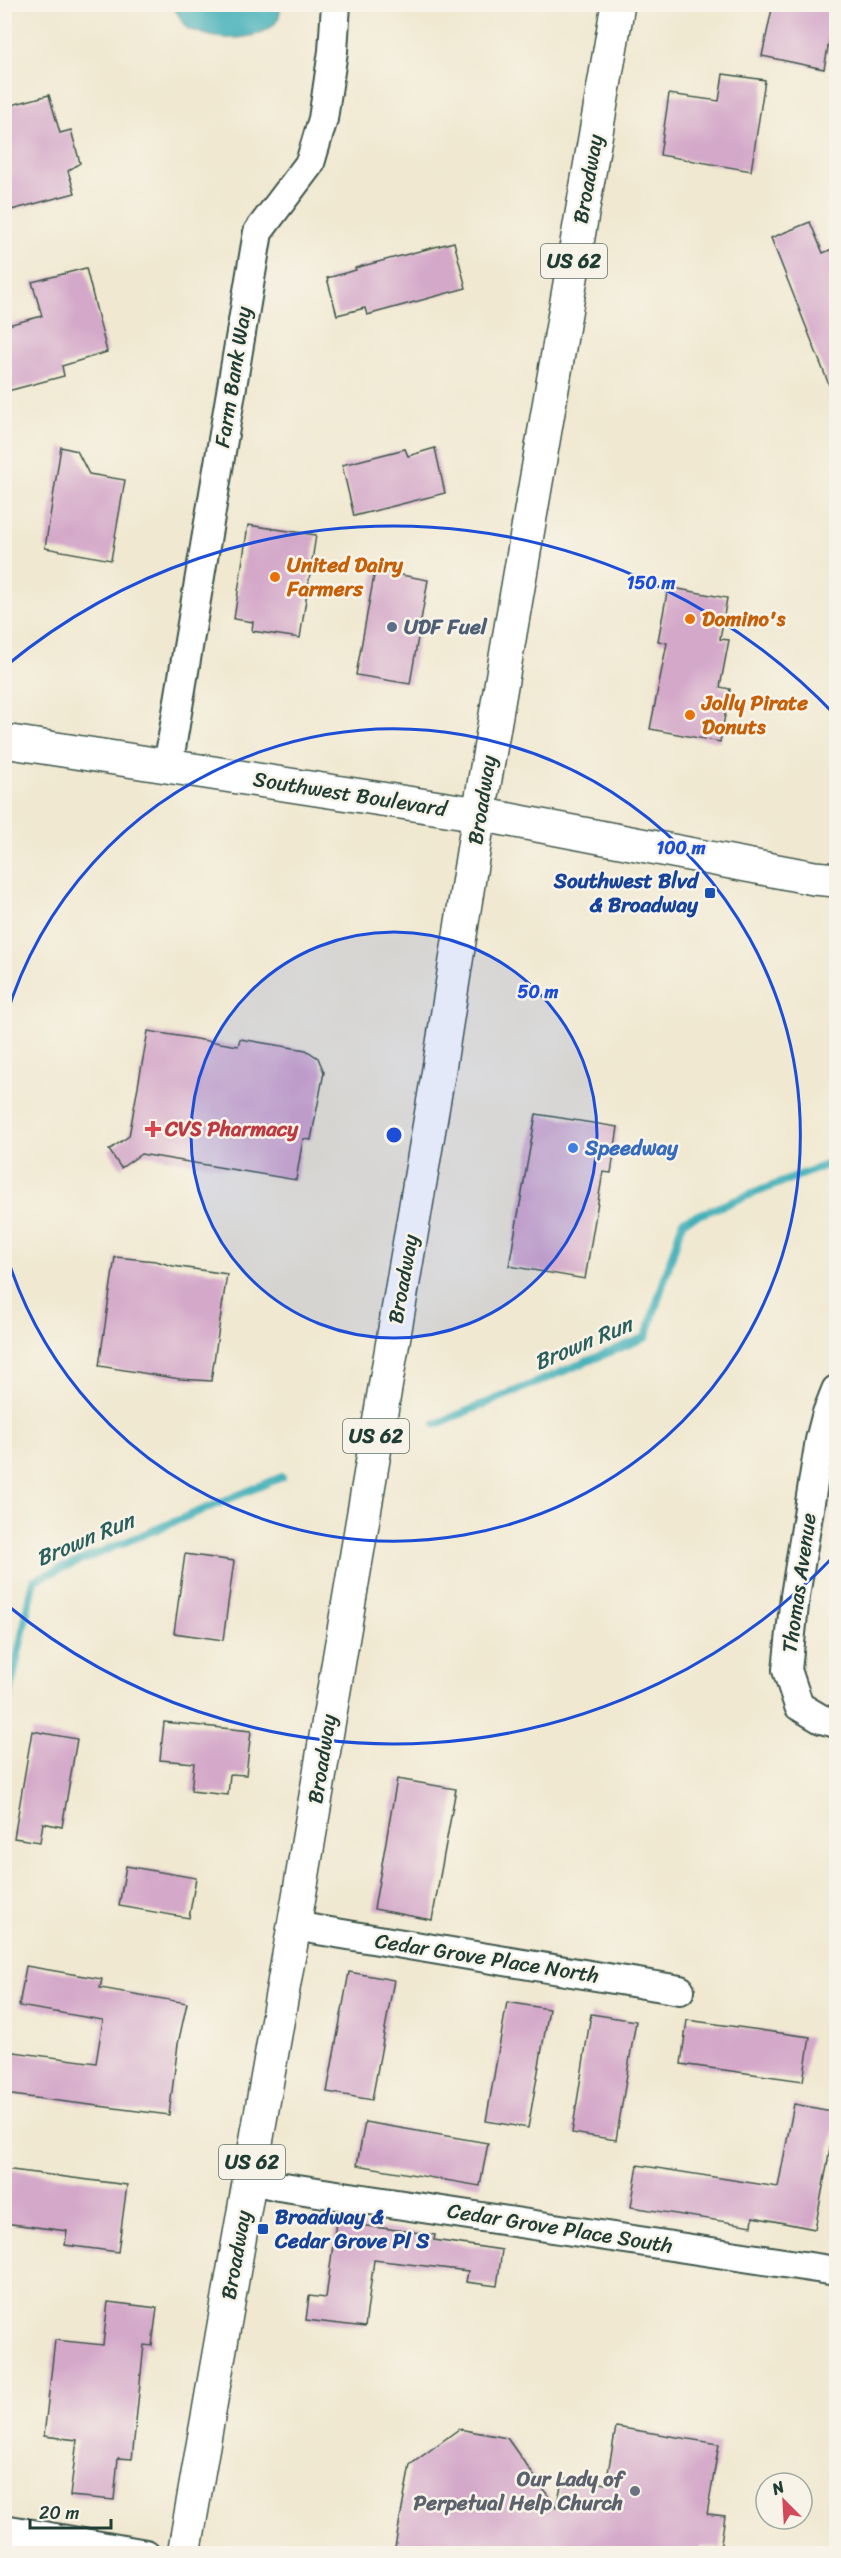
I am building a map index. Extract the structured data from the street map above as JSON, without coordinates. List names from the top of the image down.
{
  "streets": {
    "main road": ["Broadway", "US 62", "Southwest Boulevard"],
    "street": [
      "Farm Bank Way",
      "Thomas Avenue",
      "Cedar Grove Place North",
      "Cedar Grove Place South"
    ]
  },
  "crossings": [
    ["Broadway", "Southwest Boulevard"],
    ["Broadway", "Cedar Grove Place North"],
    ["Broadway", "Cedar Grove Place South"],
    ["Farm Bank Way", "Southwest Boulevard"]
  ],
  "water": ["Brown Run"],
  "places": {
    "other": [
      "United Dairy Farmers",
      "Domino's",
      "UDF Fuel",
      "Jolly Pirate Donuts",
      "Speedway",
      "Our Lady of Perpetual Help Church"
    ],
    "transit": ["Southwest Blvd & Broadway", "Broadway & Cedar Grove Pl S"],
    "health": ["CVS Pharmacy"]
  },
  "scale_bar": "20 m",
  "north": "top left",
  "rings": ["150 m", "100 m", "50 m"]
}
